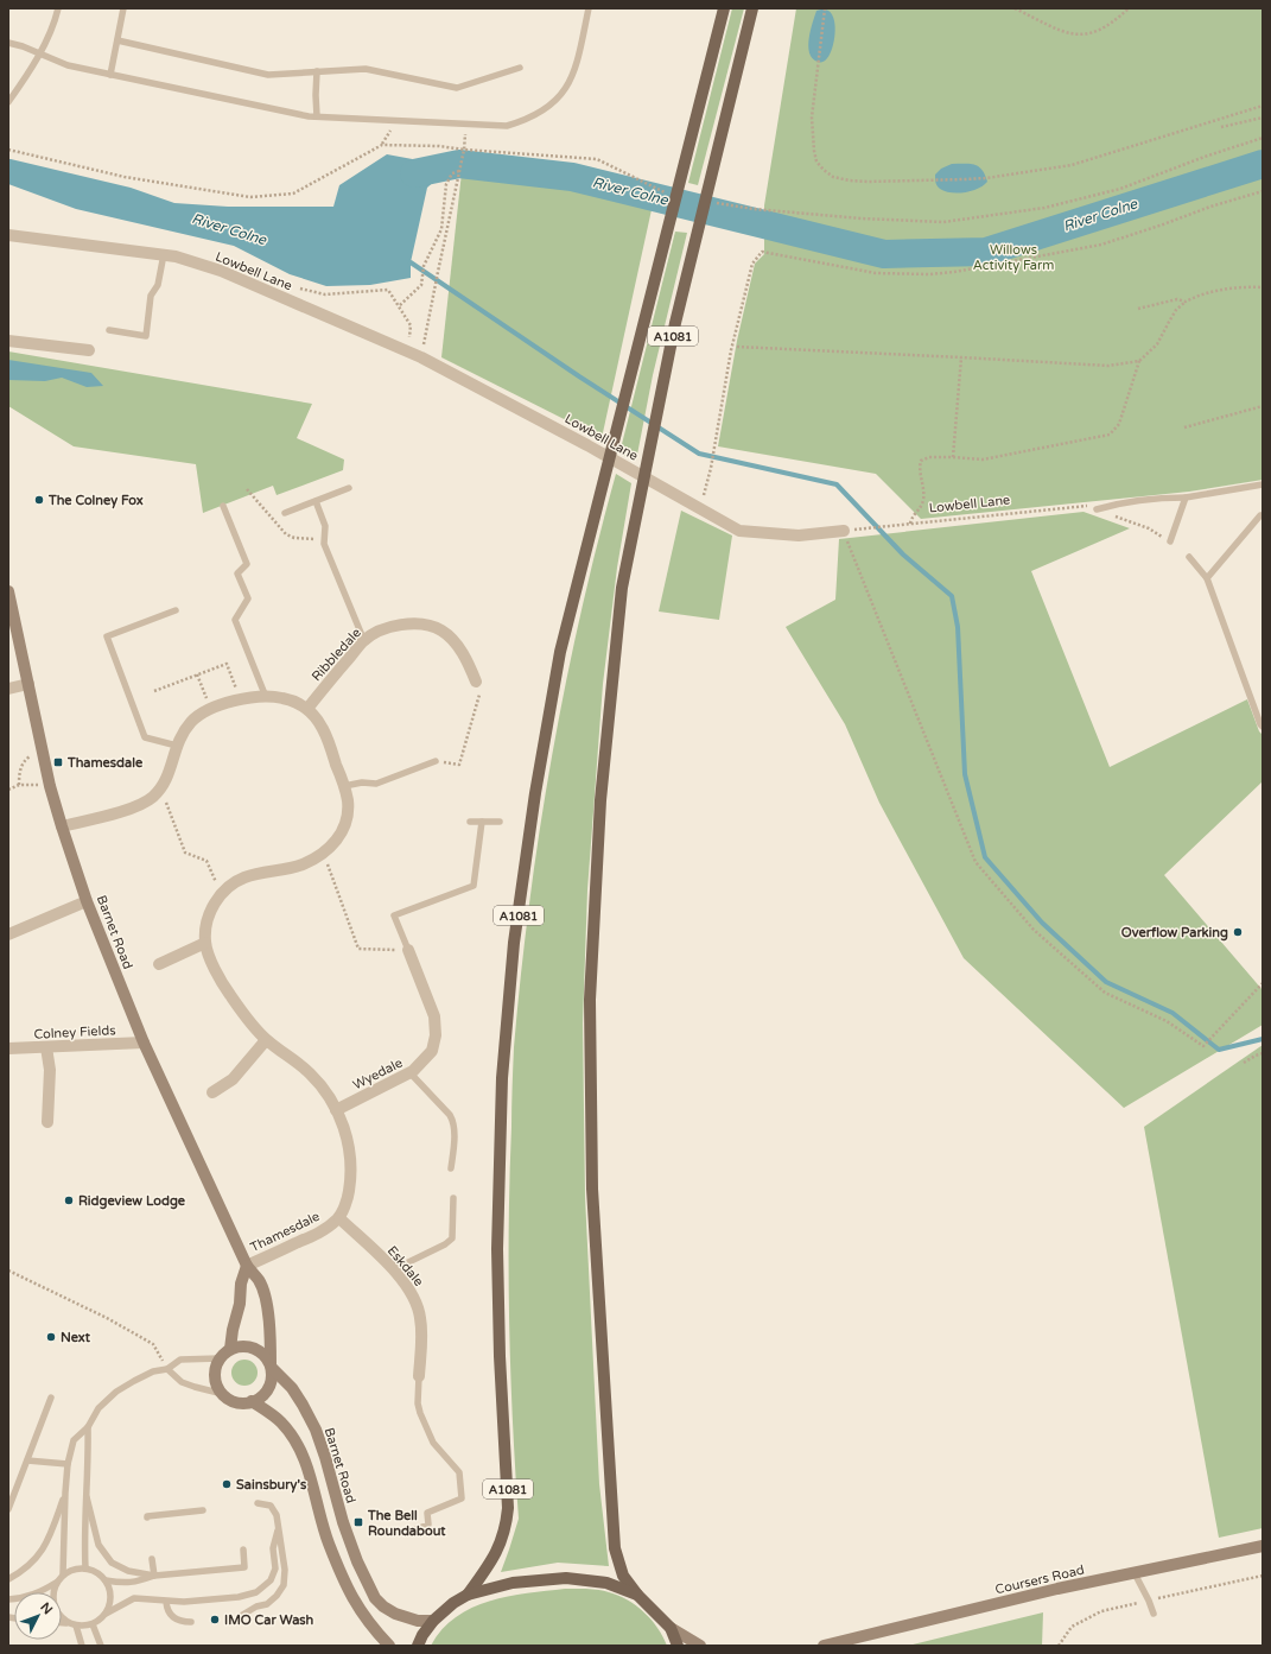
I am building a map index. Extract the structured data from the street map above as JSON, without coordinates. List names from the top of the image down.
{
  "streets": {
    "main road": ["A1081"],
    "street": [
      "Lowbell Lane",
      "Ribbledale",
      "Barnet Road",
      "Colney Fields",
      "Wyedale",
      "Thamesdale",
      "Eskdale",
      "Coursers Road"
    ]
  },
  "crossings": [
    ["Ribbledale", "Thamesdale"],
    ["Barnet Road", "Colney Fields"],
    ["Barnet Road", "Thamesdale"],
    ["Wyedale", "Thamesdale"],
    ["Thamesdale", "Eskdale"]
  ],
  "water": ["River Colne"],
  "parks": ["Willows Activity Farm"],
  "places": {
    "other": [
      "The Colney Fox",
      "Overflow Parking",
      "Ridgeview Lodge",
      "Next",
      "Sainsbury's",
      "IMO Car Wash"
    ],
    "transit": ["Thamesdale", "The Bell Roundabout"]
  },
  "north": "top right"
}
